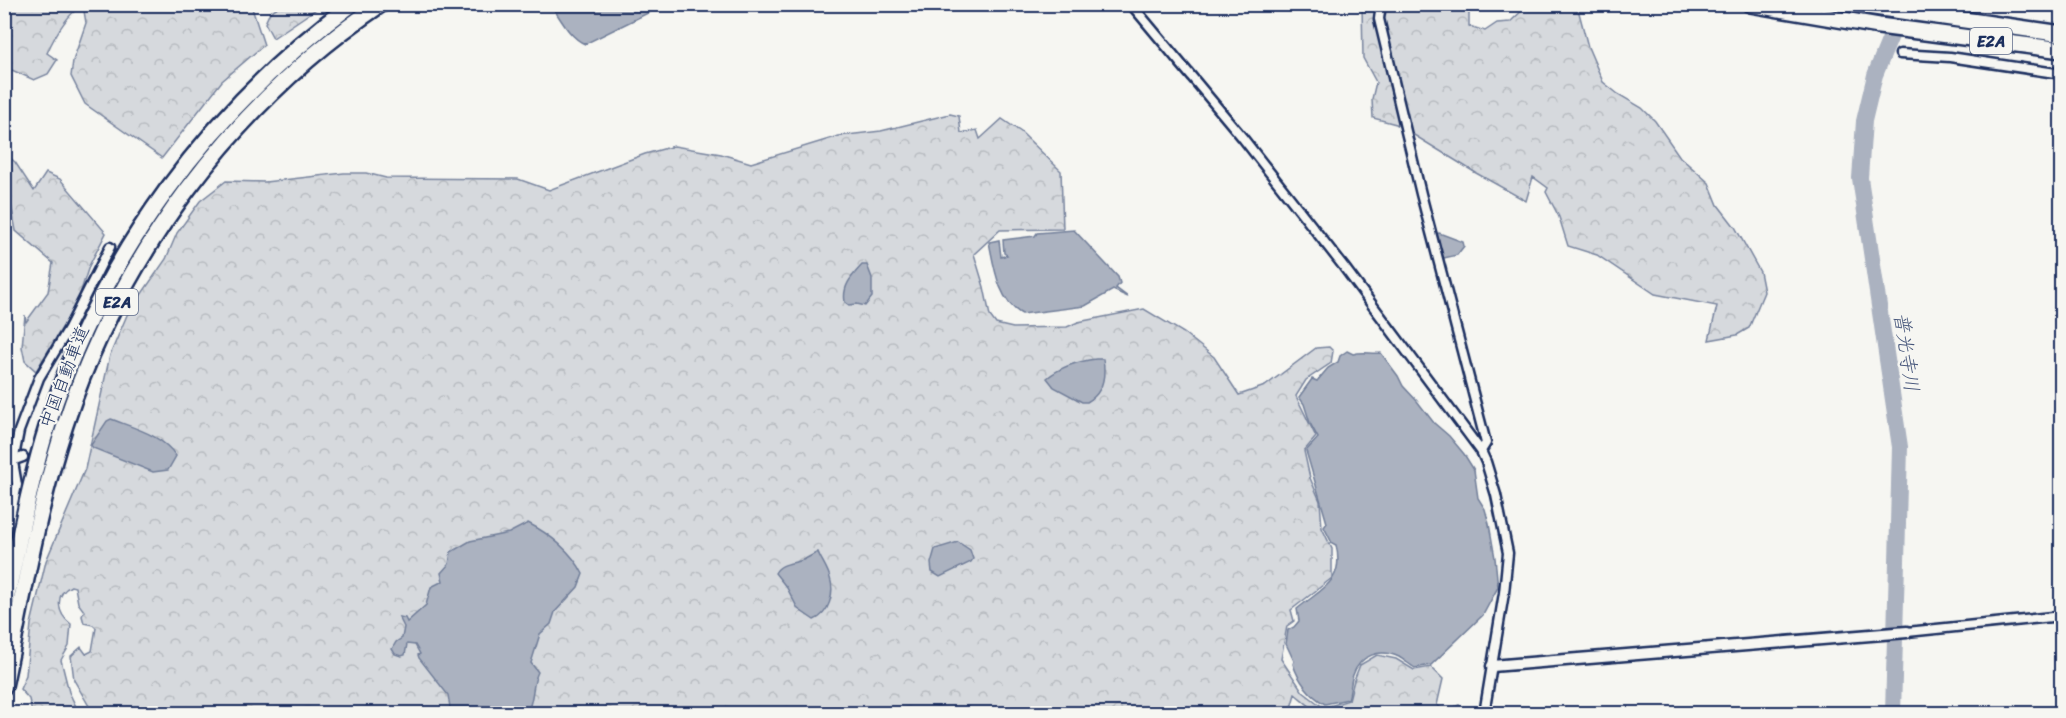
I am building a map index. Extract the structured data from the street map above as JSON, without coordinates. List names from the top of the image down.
{
  "streets": {
    "highway": ["E2A", "中国自動車道"]
  },
  "water": ["普光寺川"]
}
